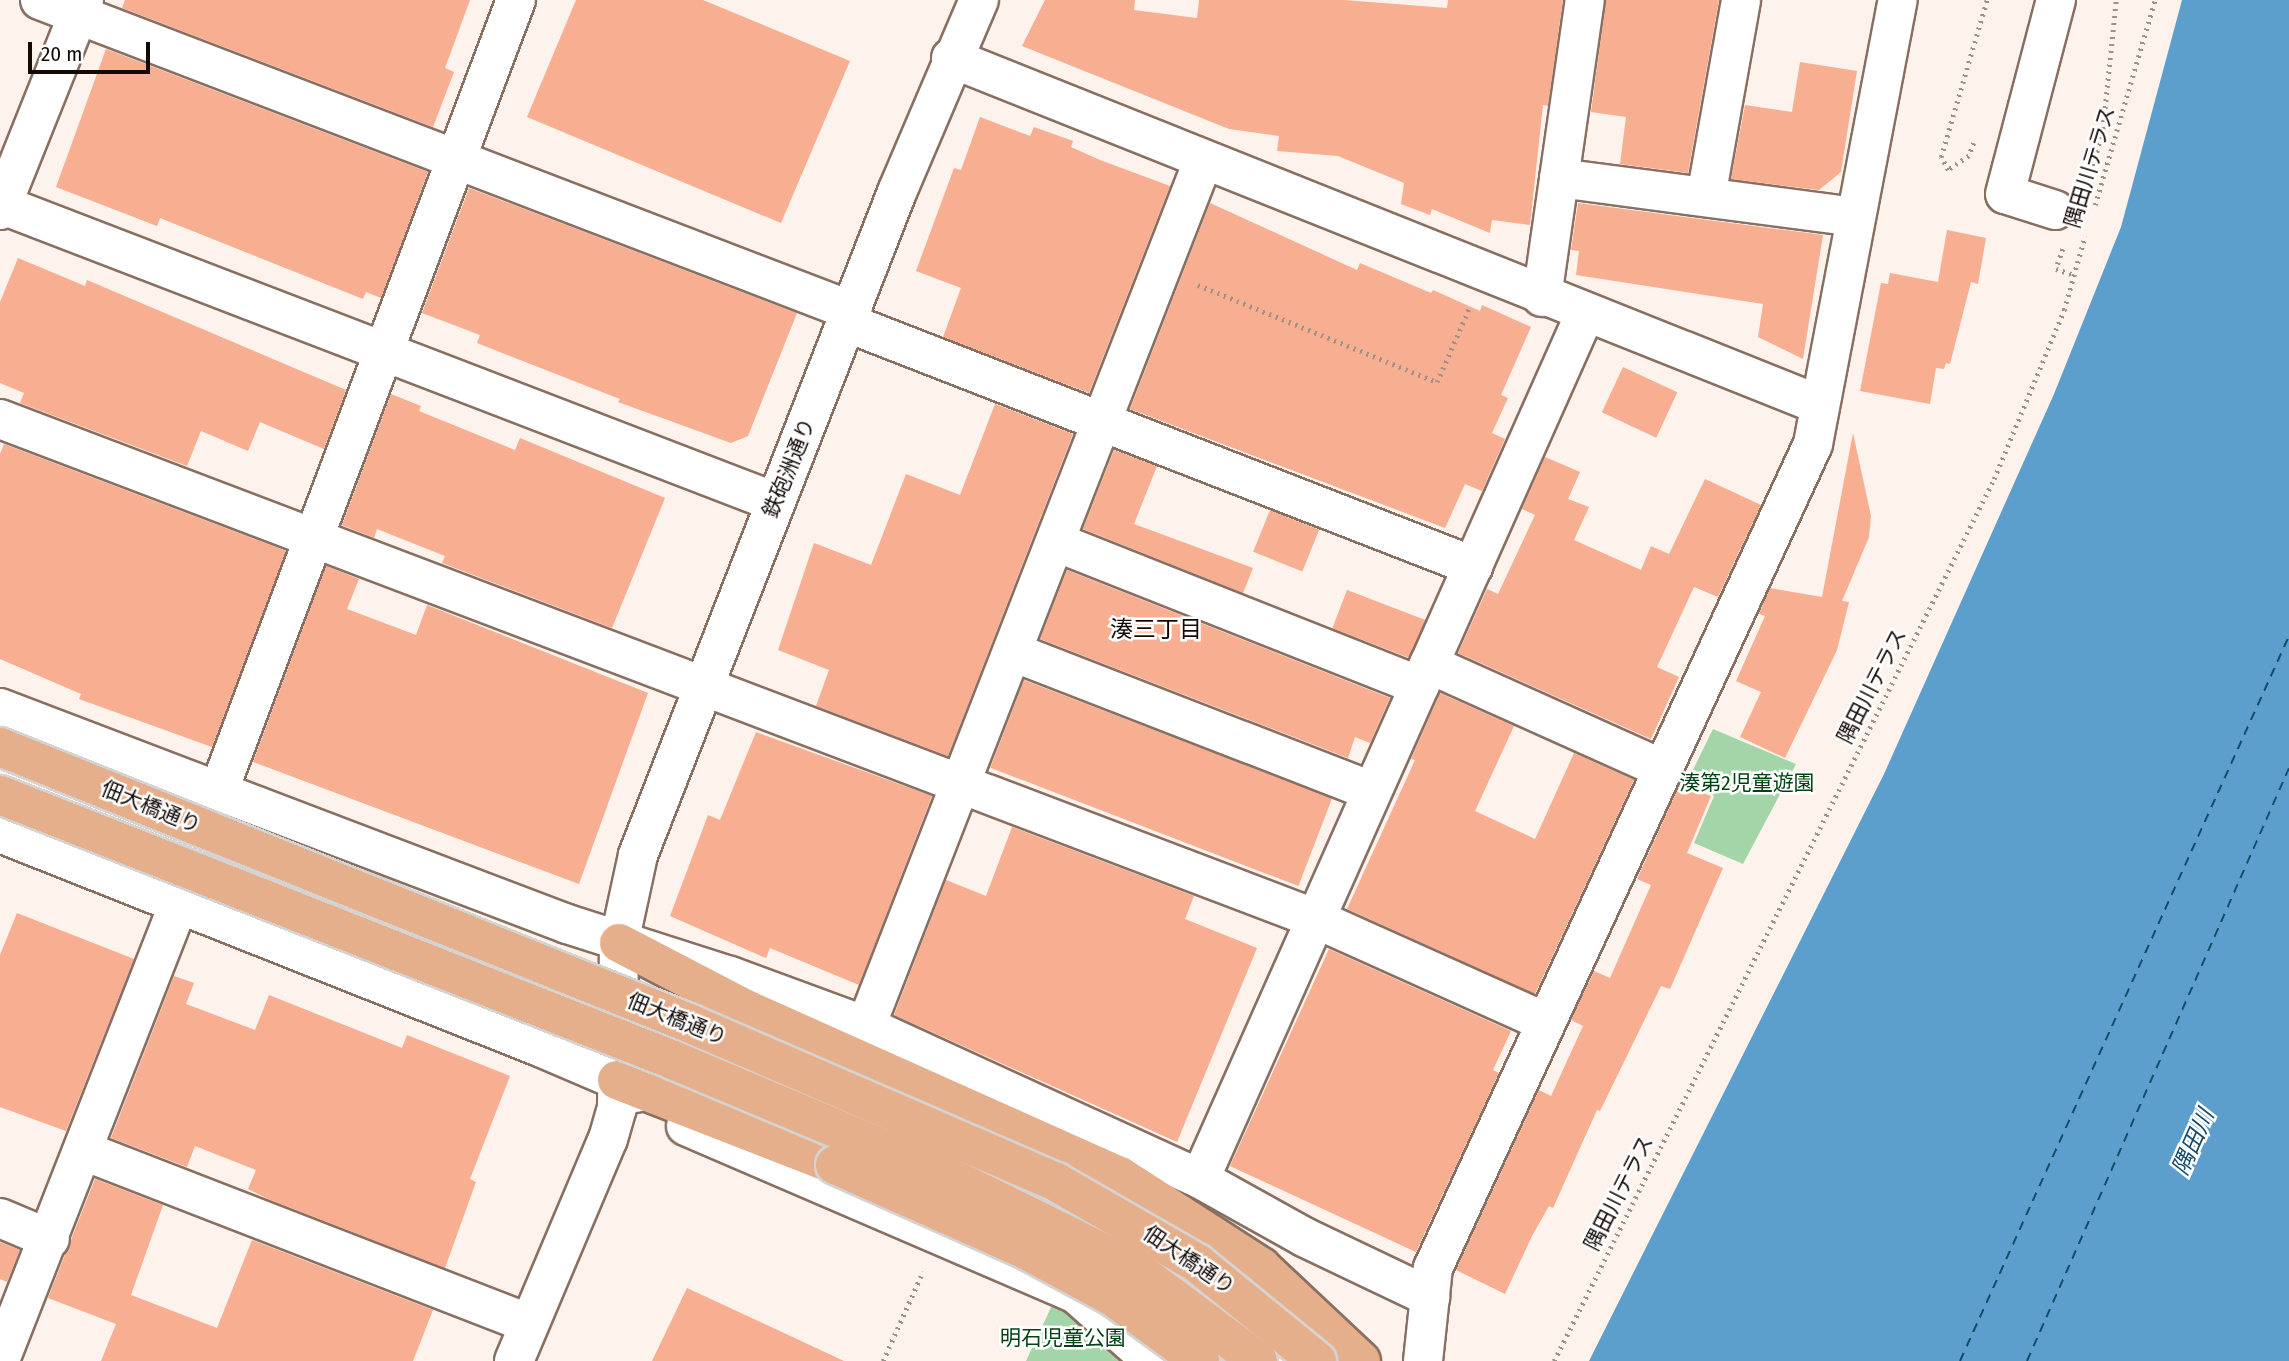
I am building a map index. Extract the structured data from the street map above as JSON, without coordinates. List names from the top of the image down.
{
  "streets": {
    "main road": ["佃大橋通り"],
    "street": ["鉄砲洲通り"],
    "path": ["隅田川テラス"]
  },
  "districts": ["湊三丁目"],
  "water": ["隅田川"],
  "parks": ["湊第2児童遊園", "明石児童公園"],
  "scale_bar": "20 m"
}
